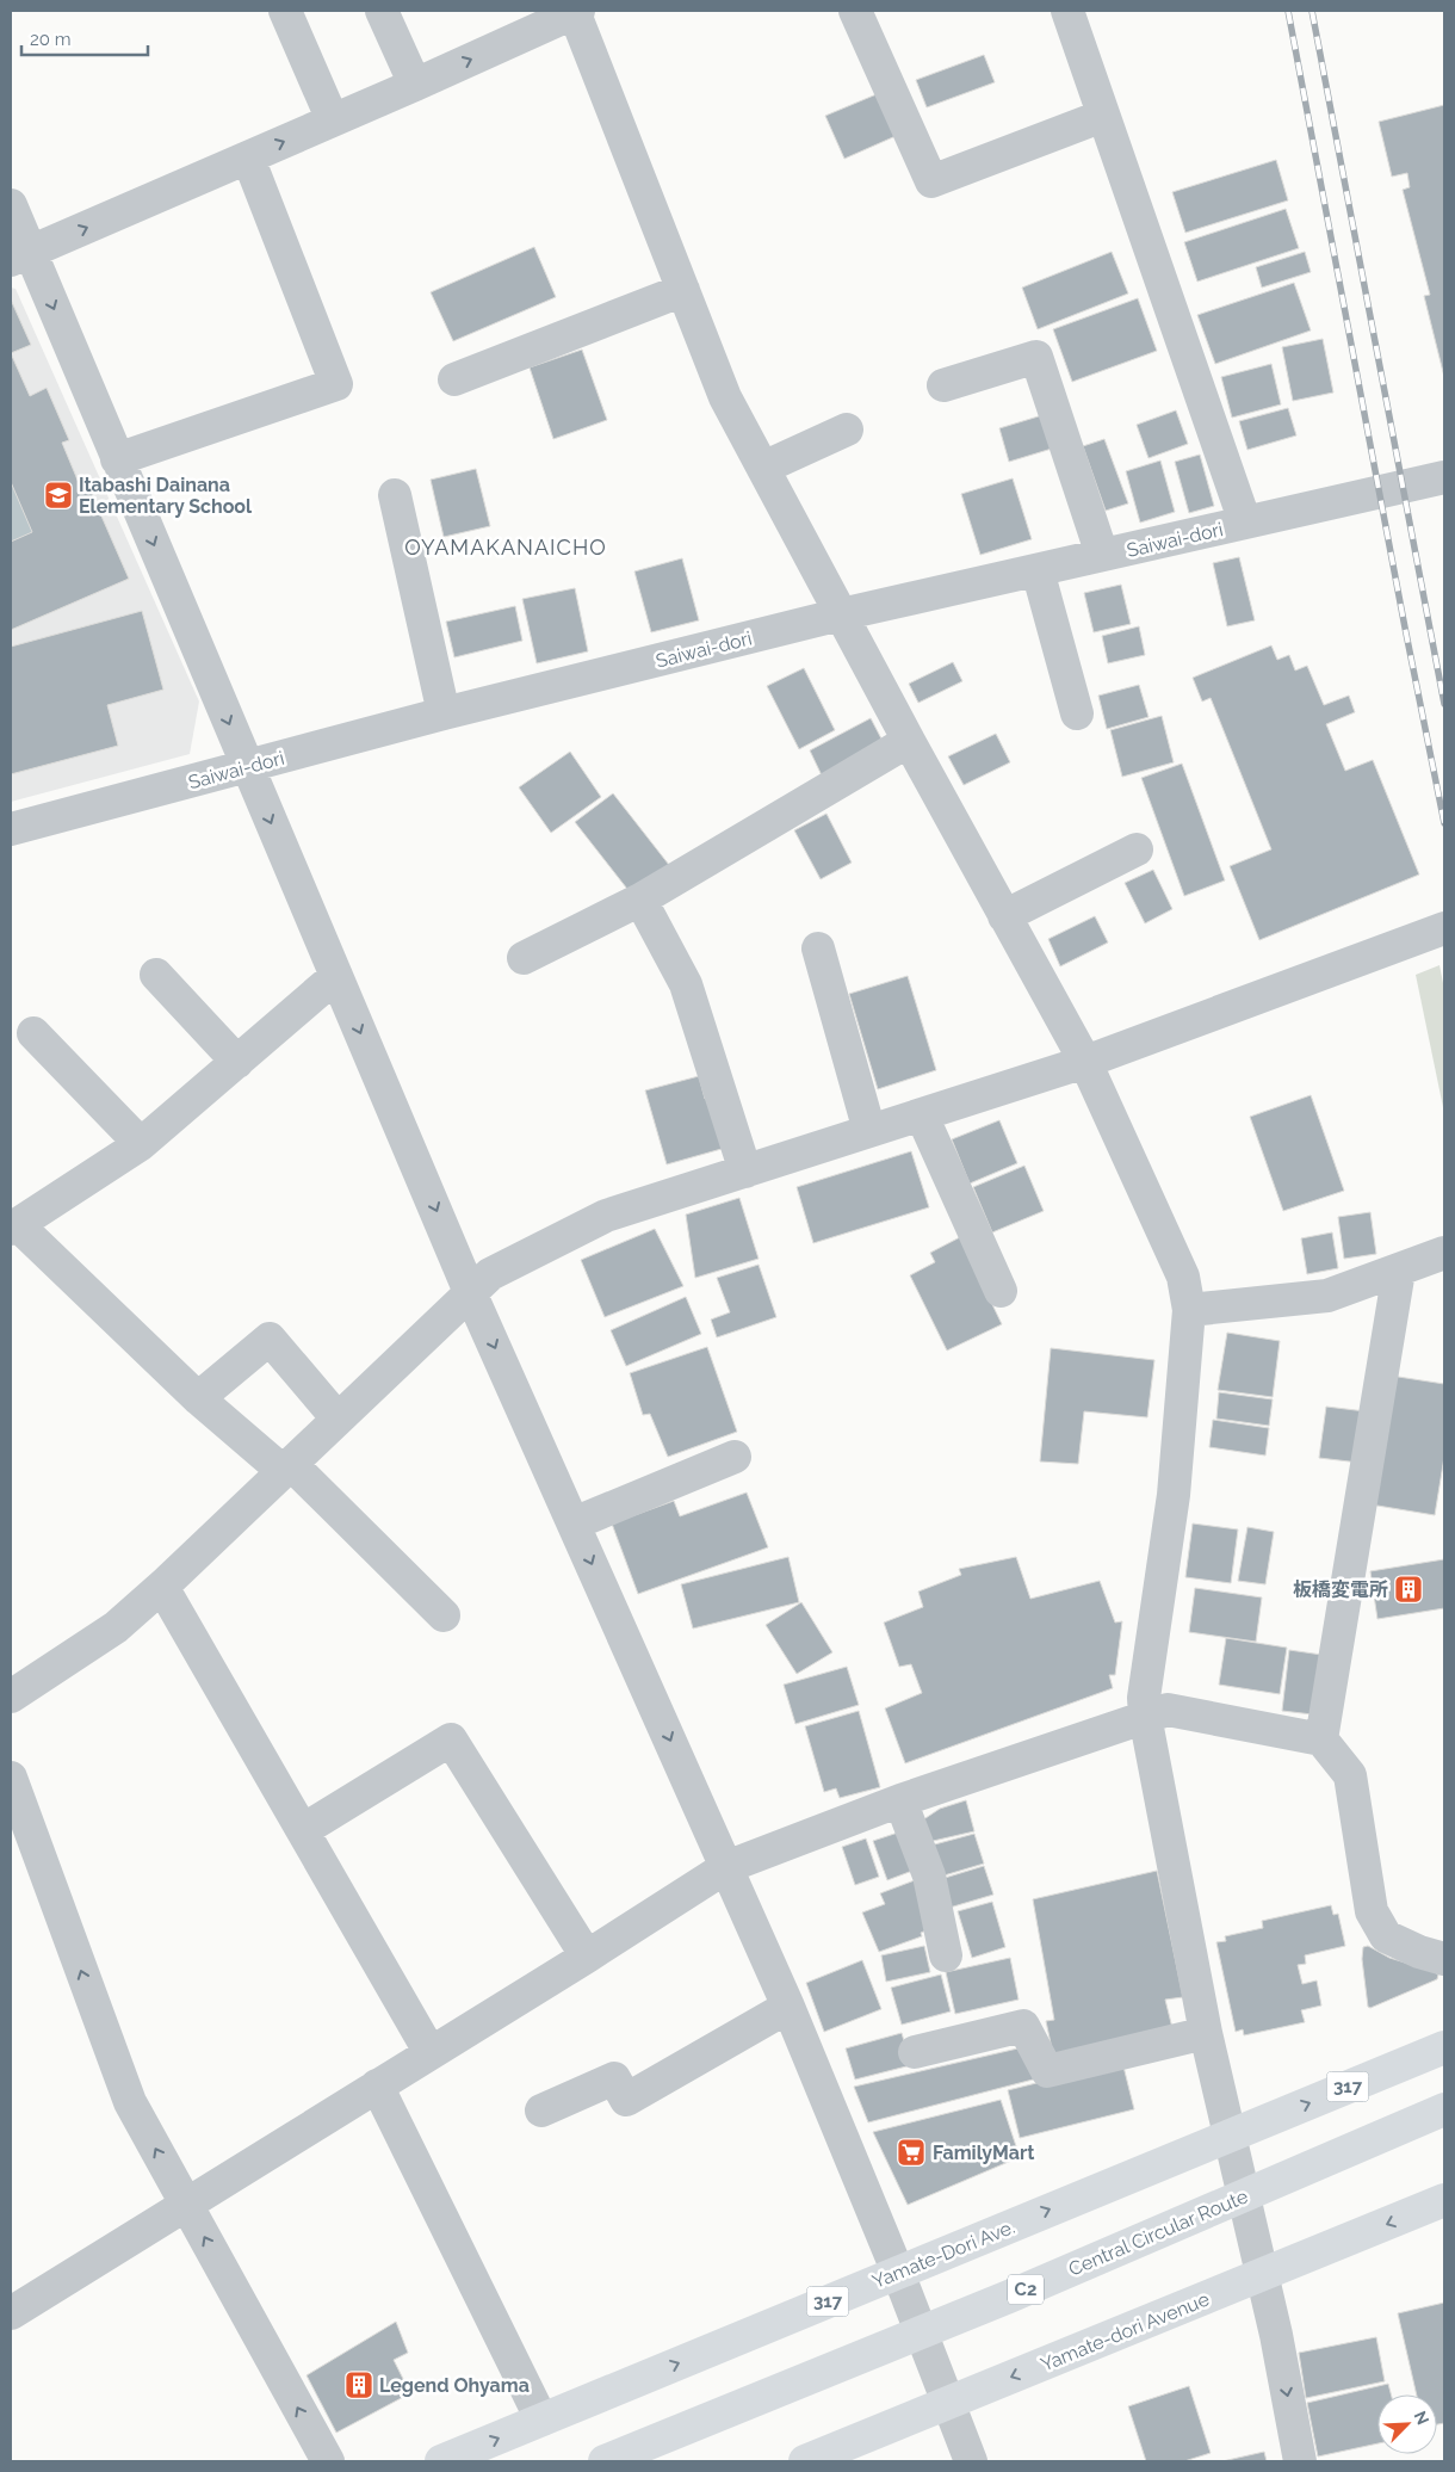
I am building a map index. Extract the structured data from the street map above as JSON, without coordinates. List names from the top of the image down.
{
  "streets": {
    "main road": [
      "317",
      "Central Circular Route",
      "Yamate-Dori Ave.",
      "C2",
      "Yamate-dori Avenue"
    ],
    "street": ["Saiwai-dori"]
  },
  "one_way": ["Yamate-Dori Ave.", "Yamate-dori Avenue"],
  "districts": ["OYAMAKANAICHO"],
  "places": {
    "school or university": ["Itabashi Dainana Elementary School"],
    "building": ["板橋変電所", "Legend Ohyama"],
    "supermarket": ["FamilyMart"]
  },
  "scale_bar": "20 m",
  "north": "top right"
}
